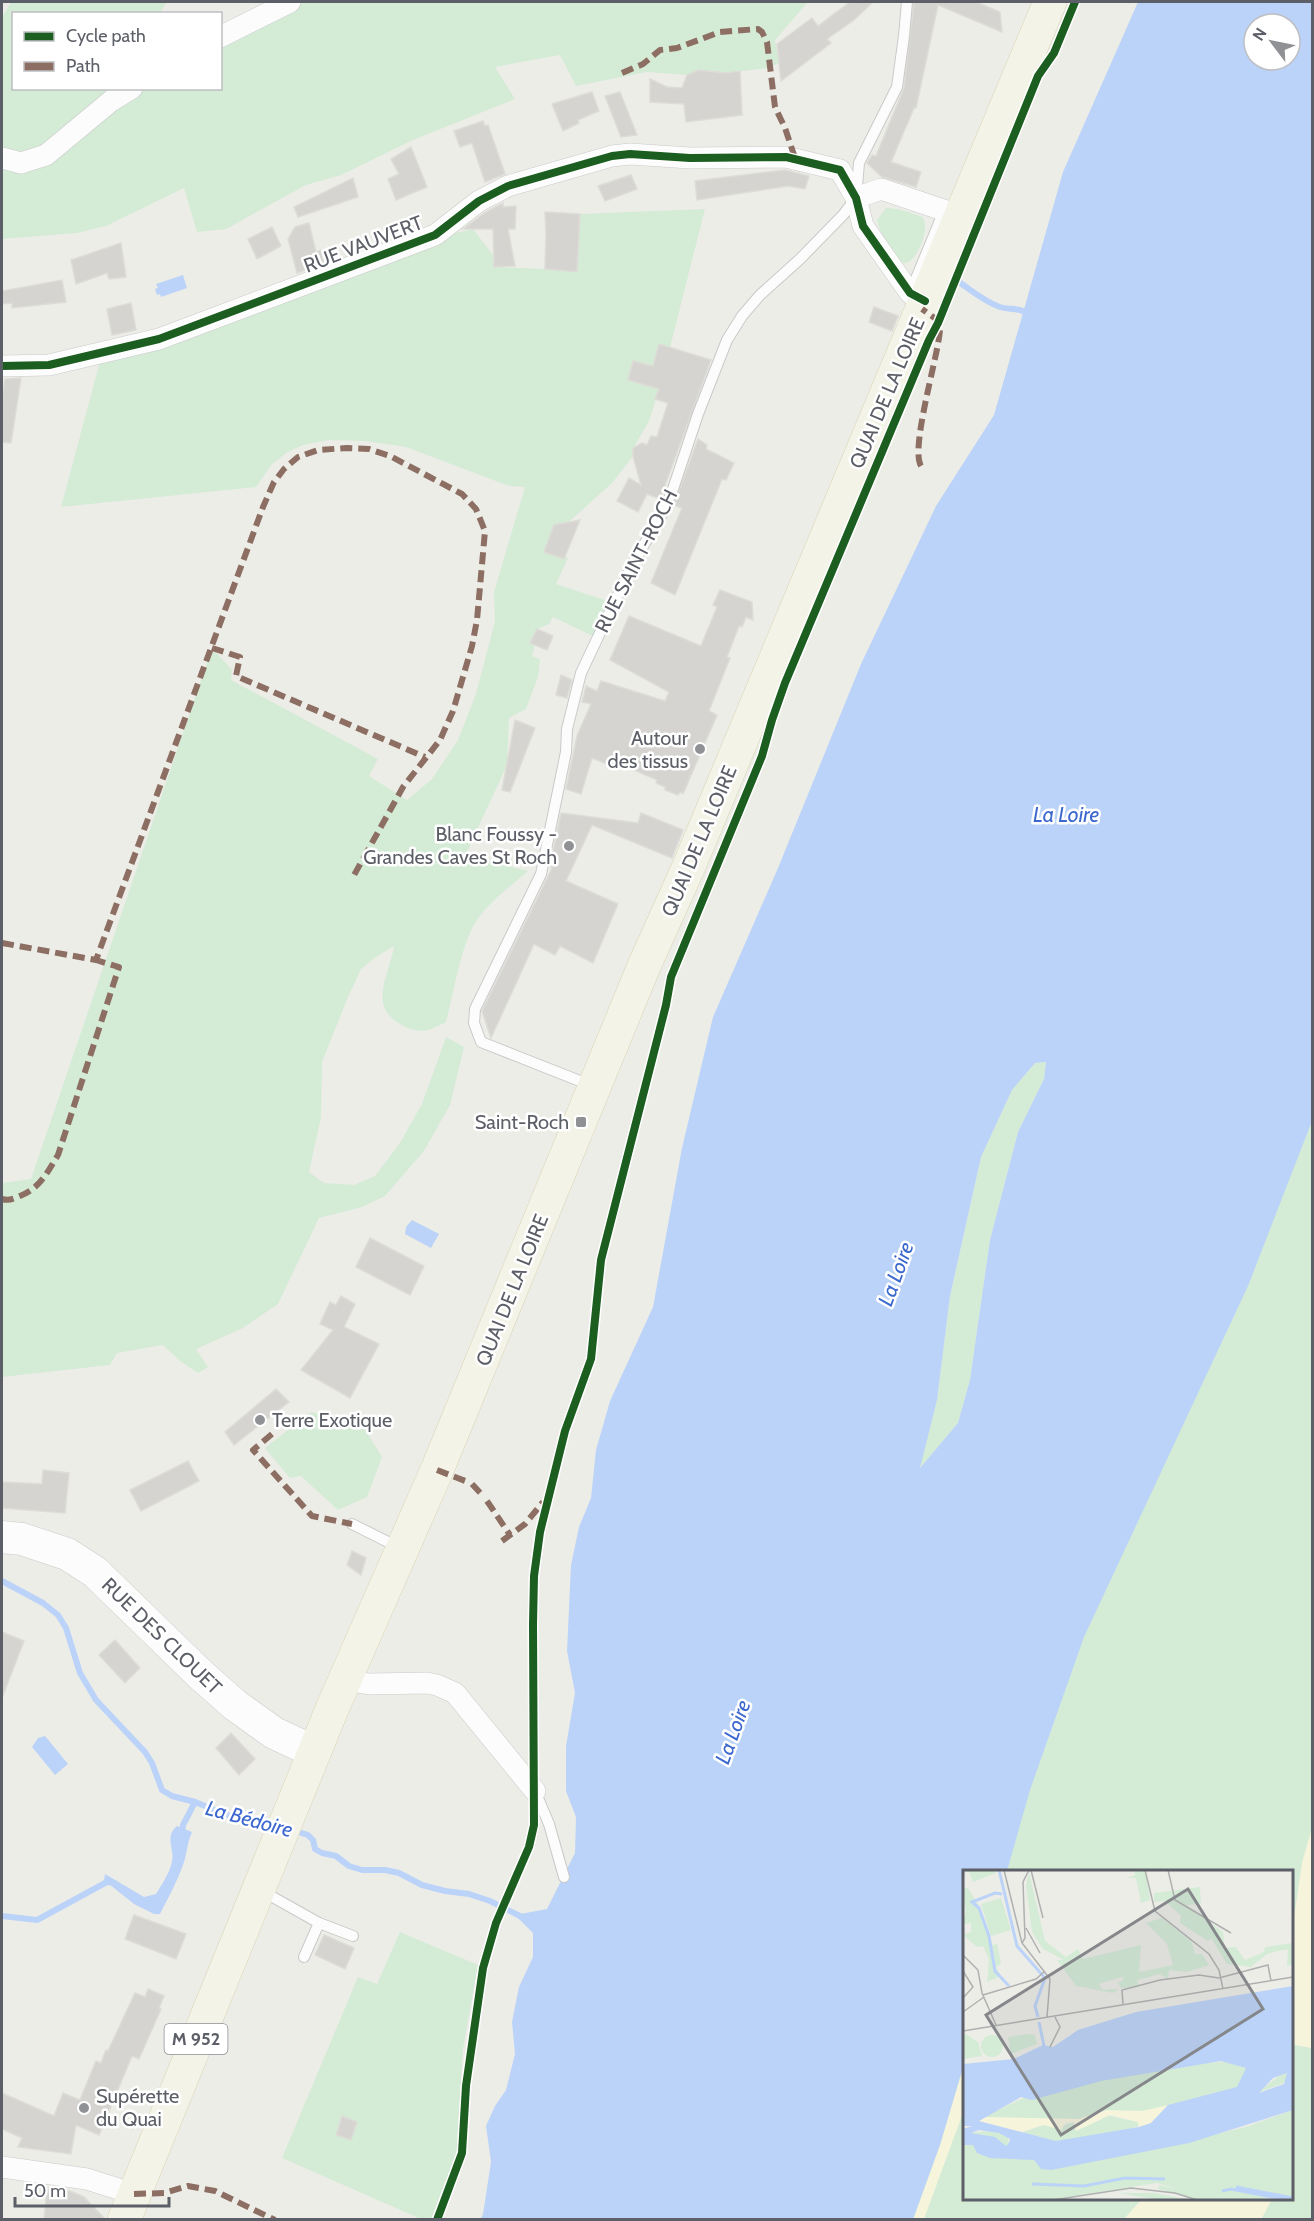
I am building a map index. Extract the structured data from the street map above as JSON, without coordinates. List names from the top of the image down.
{
  "streets": {
    "main road": ["QUAI DE LA LOIRE", "M 952"],
    "street": ["RUE VAUVERT", "RUE DES CLOUET"],
    "lane": ["RUE SAINT-ROCH"]
  },
  "crossings": [
    ["RUE VAUVERT", "QUAI DE LA LOIRE"],
    ["RUE VAUVERT", "RUE SAINT-ROCH"],
    ["QUAI DE LA LOIRE", "RUE SAINT-ROCH"],
    ["QUAI DE LA LOIRE", "M 952"],
    ["RUE DES CLOUET", "M 952"]
  ],
  "water": ["La Loire", "La Bédoire"],
  "places": {
    "other": [
      "Autour des tissus",
      "Blanc Foussy - Grandes Caves St Roch",
      "Terre Exotique",
      "Supérette du Quai"
    ],
    "transit": ["Saint-Roch"]
  },
  "legend": ["Cycle path", "Path"],
  "scale_bar": "50 m",
  "north": "top left"
}
